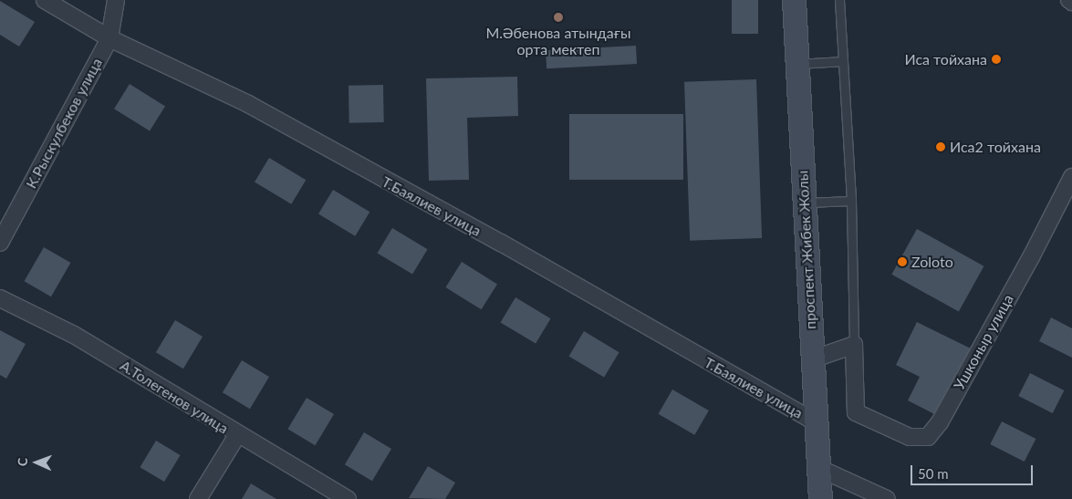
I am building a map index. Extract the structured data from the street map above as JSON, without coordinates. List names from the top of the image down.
{
  "streets": {
    "main road": ["проспект Жибек Жолы"],
    "street": [
      "К.Рыскулбеков улица",
      "Т.Баялиев улица",
      "Ушконыр улица",
      "А.Толегенов улица"
    ]
  },
  "crossings": [
    ["К.Рыскулбеков улица", "Т.Баялиев улица"],
    ["Т.Баялиев улица", "проспект Жибек Жолы"]
  ],
  "places": [
    "М.Әбенова атындағы орта мектеп",
    "Иса тойхана",
    "Иса2 тойхана",
    "Zoloto"
  ],
  "scale_bar": "50 m",
  "north": "left"
}
